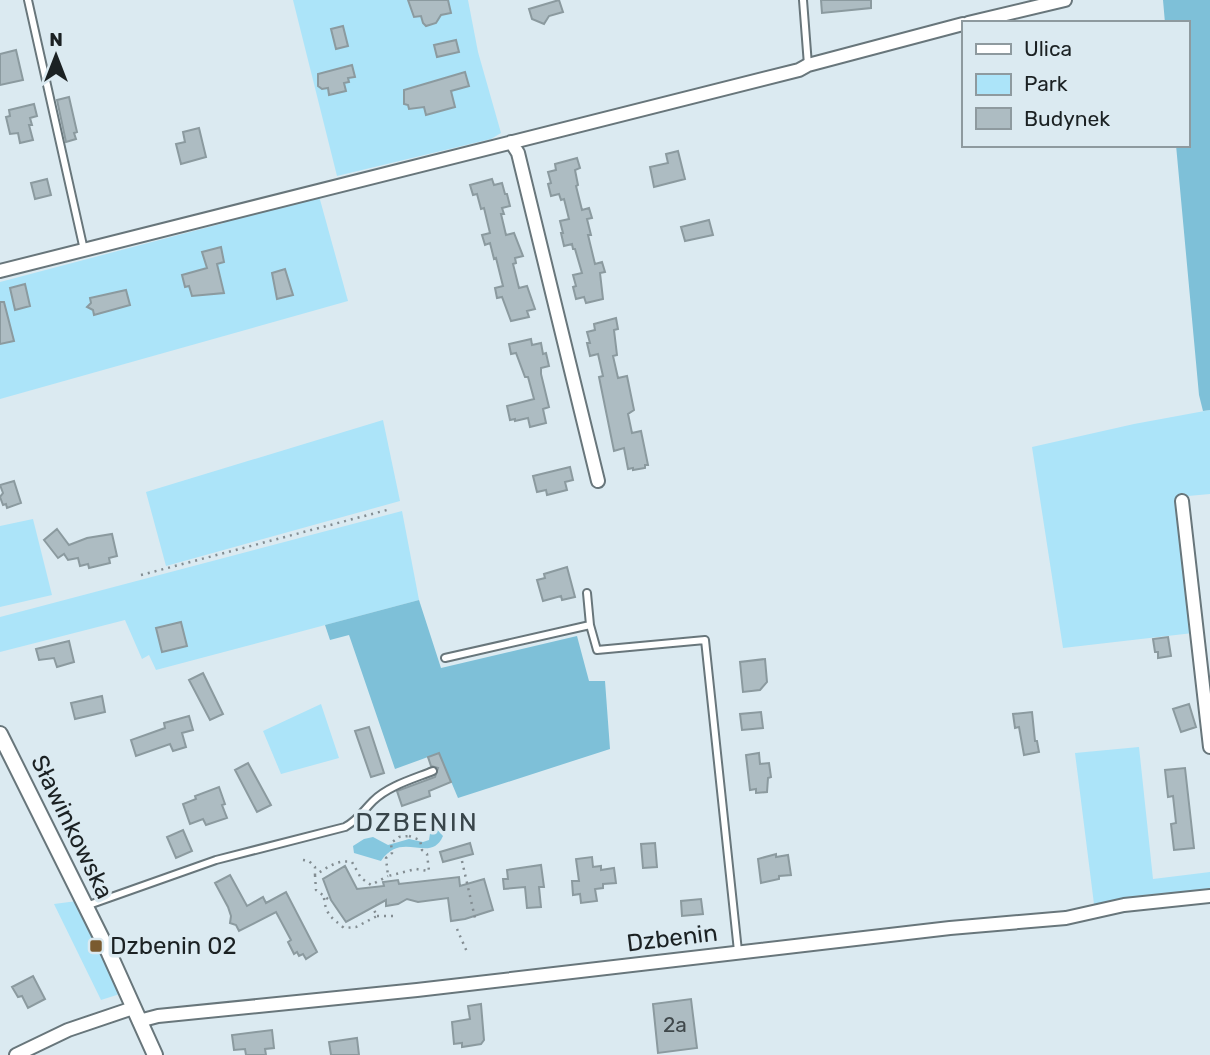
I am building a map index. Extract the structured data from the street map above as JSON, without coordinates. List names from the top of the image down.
{
  "streets": {
    "street": ["Sławinkowska", "Dzbenin"]
  },
  "crossings": [
    ["Sławinkowska", "Dzbenin"]
  ],
  "districts": ["DZBENIN"],
  "places": {
    "transit": ["Dzbenin 02"]
  },
  "house_numbers": ["2a"],
  "legend": ["Ulica", "Park", "Budynek"],
  "north": "top"
}
